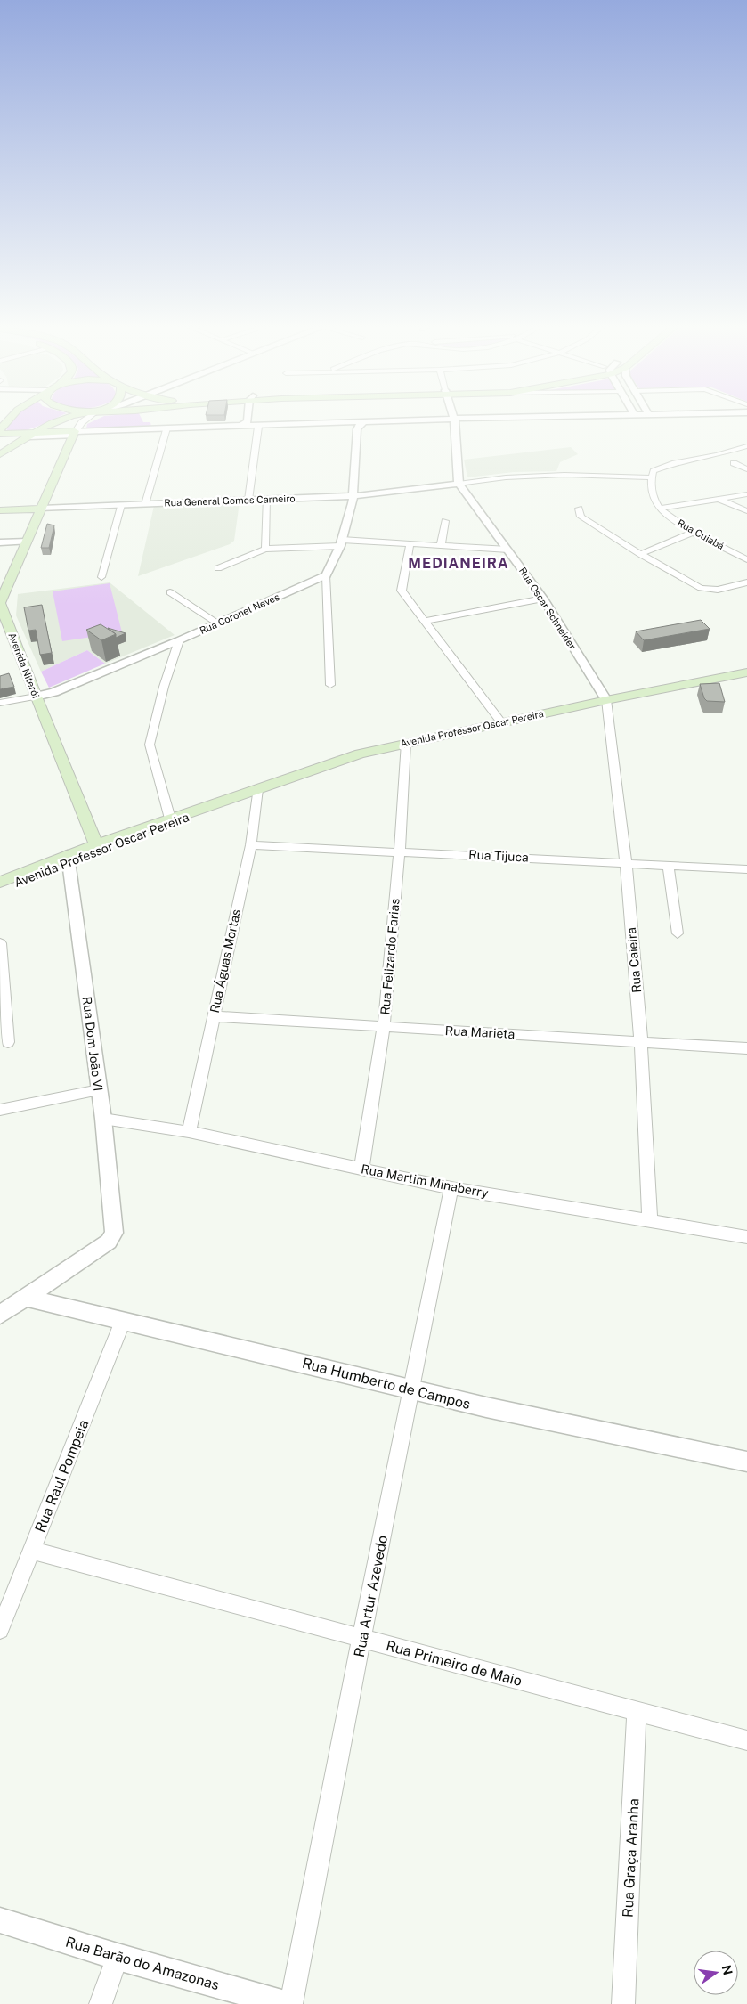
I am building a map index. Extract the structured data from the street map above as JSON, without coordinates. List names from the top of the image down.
{
  "streets": {
    "main road": ["Rua General Gomes Carneiro", "Avenida Niterói", "Avenida Professor Oscar Pereira"],
    "street": [
      "Rua Cuiabá",
      "Rua Oscar Schneider",
      "Rua Coronel Neves",
      "Rua Tijuca",
      "Rua Felizardo Farias",
      "Rua Caieira",
      "Rua Águas Mortas",
      "Rua Marieta",
      "Rua Dom João VI",
      "Rua Martim Minaberry",
      "Rua Humberto de Campos",
      "Rua Raul Pompeia",
      "Rua Artur Azevedo",
      "Rua Primeiro de Maio",
      "Rua Graça Aranha",
      "Rua Barão do Amazonas"
    ]
  },
  "crossings": [
    ["Rua General Gomes Carneiro", "Rua Oscar Schneider"],
    ["Rua General Gomes Carneiro", "Avenida Niterói"],
    ["Rua Oscar Schneider", "Avenida Professor Oscar Pereira"],
    ["Rua Oscar Schneider", "Rua Caieira"],
    ["Rua Coronel Neves", "Avenida Niterói"],
    ["Avenida Niterói", "Avenida Professor Oscar Pereira"],
    ["Avenida Professor Oscar Pereira", "Rua Felizardo Farias"],
    ["Avenida Professor Oscar Pereira", "Rua Caieira"],
    ["Avenida Professor Oscar Pereira", "Rua Águas Mortas"],
    ["Avenida Professor Oscar Pereira", "Rua Dom João VI"],
    ["Rua Tijuca", "Rua Felizardo Farias"],
    ["Rua Tijuca", "Rua Caieira"],
    ["Rua Tijuca", "Rua Águas Mortas"],
    ["Rua Felizardo Farias", "Rua Marieta"],
    ["Rua Felizardo Farias", "Rua Martim Minaberry"],
    ["Rua Caieira", "Rua Marieta"],
    ["Rua Caieira", "Rua Martim Minaberry"],
    ["Rua Águas Mortas", "Rua Marieta"],
    ["Rua Águas Mortas", "Rua Martim Minaberry"],
    ["Rua Dom João VI", "Rua Martim Minaberry"],
    ["Rua Dom João VI", "Rua Humberto de Campos"],
    ["Rua Martim Minaberry", "Rua Artur Azevedo"],
    ["Rua Humberto de Campos", "Rua Raul Pompeia"],
    ["Rua Humberto de Campos", "Rua Artur Azevedo"],
    ["Rua Raul Pompeia", "Rua Primeiro de Maio"],
    ["Rua Artur Azevedo", "Rua Primeiro de Maio"],
    ["Rua Primeiro de Maio", "Rua Graça Aranha"]
  ],
  "districts": ["MEDIANEIRA"],
  "north": "right"
}
